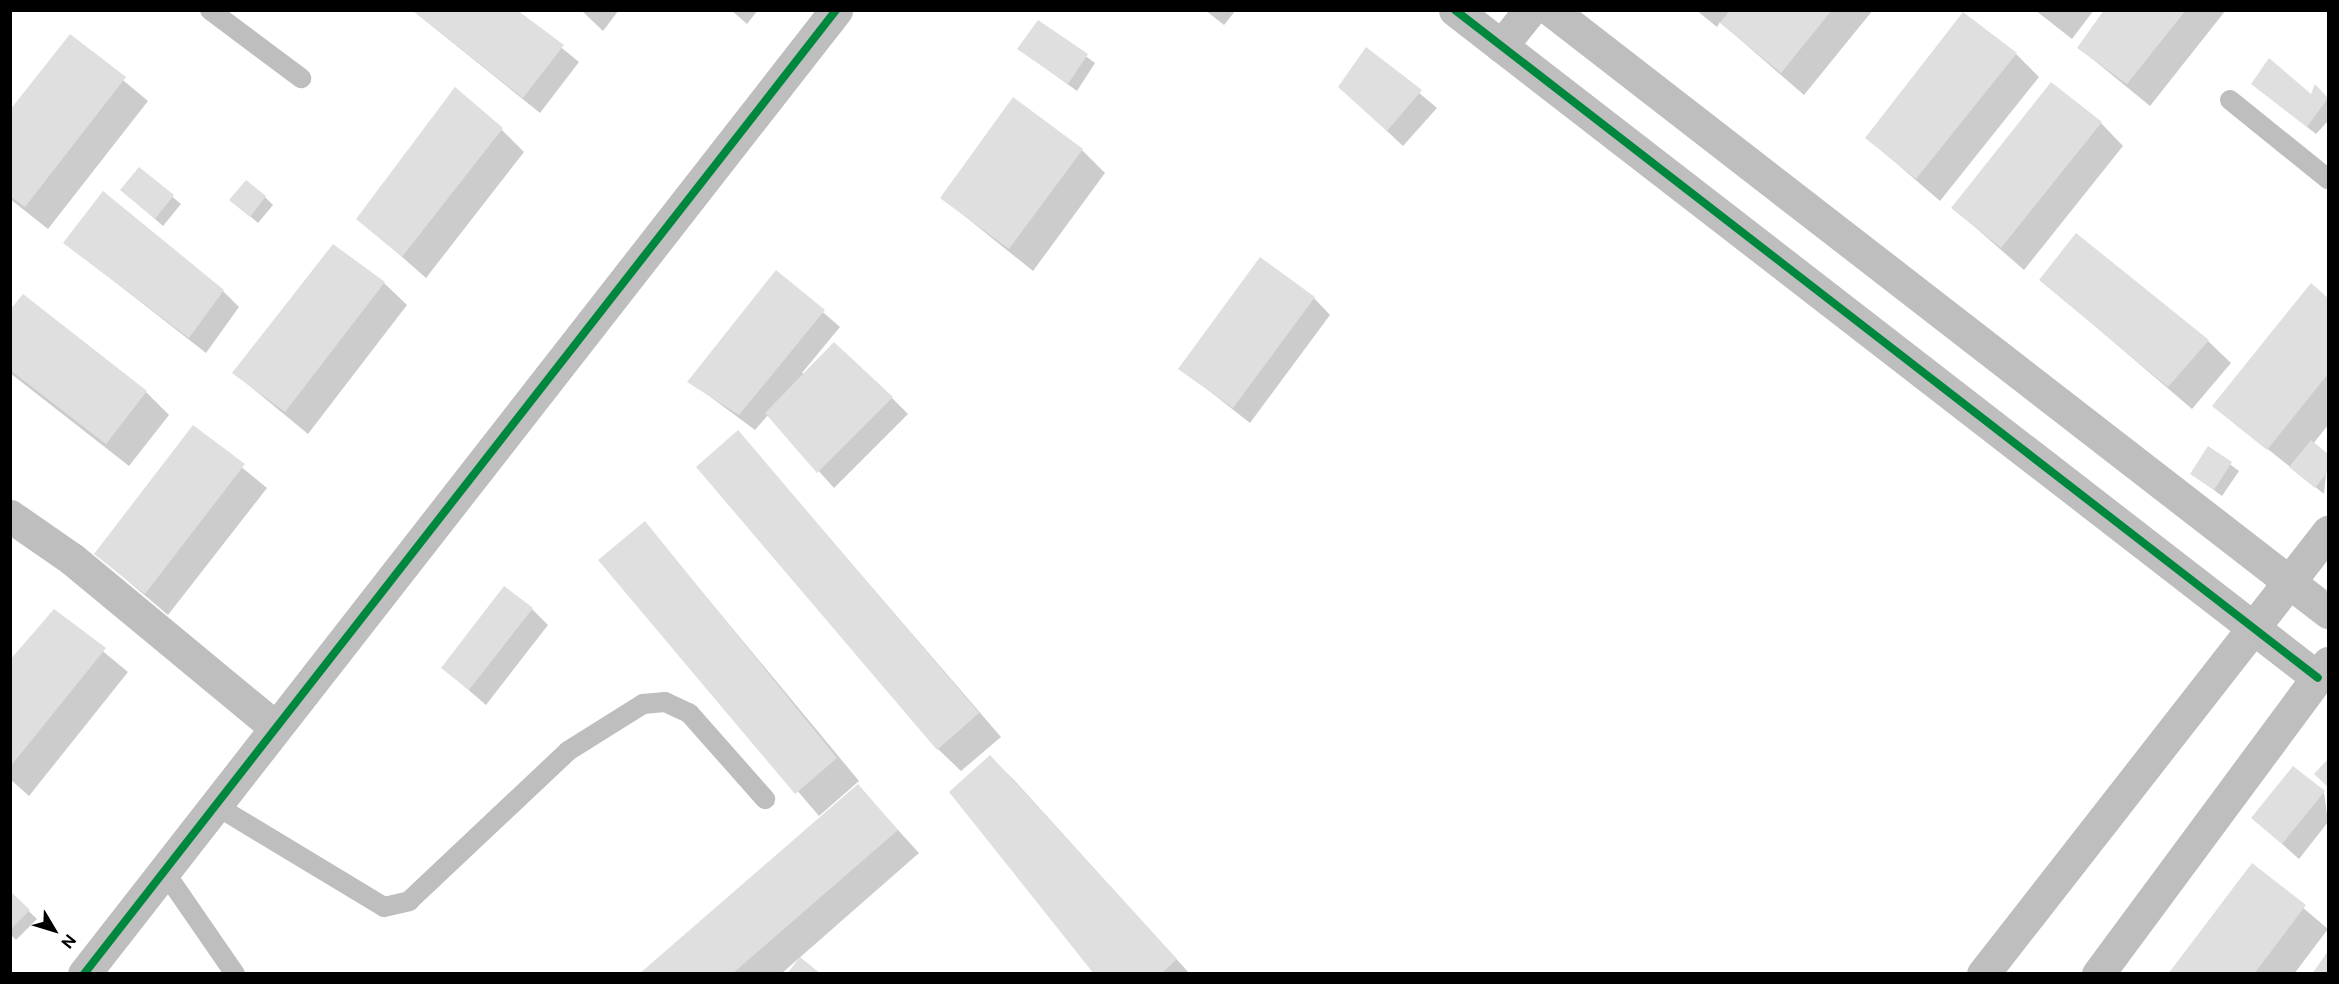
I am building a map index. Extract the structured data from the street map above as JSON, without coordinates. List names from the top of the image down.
{
  "north": "bottom right"
}
